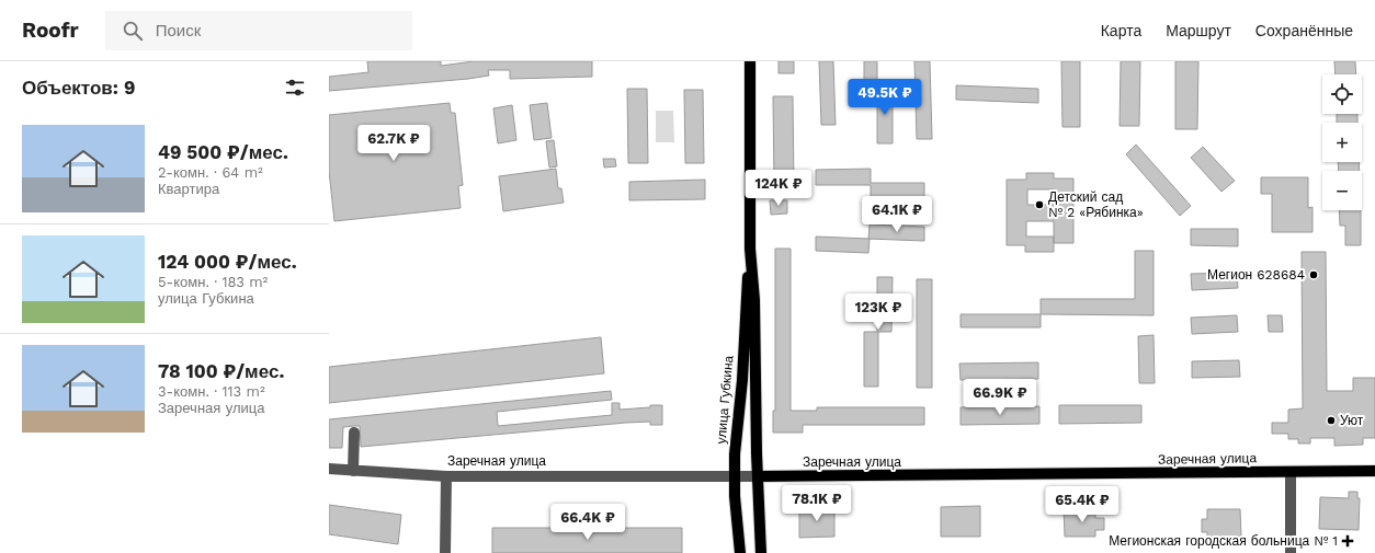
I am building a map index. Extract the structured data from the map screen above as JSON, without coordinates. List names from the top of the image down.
{
  "streets": {
    "main road": ["улица Губкина", "Заречная улица"]
  },
  "crossings": [
    ["улица Губкина", "Заречная улица"]
  ],
  "places": {
    "other": ["Детский сад № 2 «Рябинка»", "Мегион 628684", "Уют"],
    "health": ["Мегионская городская больница № 1"]
  },
  "page": {
    "header": "Roofr",
    "search": "Поиск",
    "nav": ["Карта", "Маршрут", "Сохранённые"],
    "heading": "Объектов: 9",
    "map_buttons": ["+", "−"],
    "price": [
      "49.5K ₽",
      "62.7K ₽",
      "124K ₽",
      "64.1K ₽",
      "123K ₽",
      "66.9K ₽",
      "78.1K ₽",
      "65.4K ₽",
      "66.4K ₽"
    ],
    "list": [
      {
        "name": "49 500 ₽/мес.",
        "note": "2-комн. · 64 m² · Квартира"
      },
      {
        "name": "124 000 ₽/мес.",
        "note": "5-комн. · 183 m² · улица Губкина"
      },
      {
        "name": "78 100 ₽/мес.",
        "note": "3-комн. · 113 m² · Заречная улица"
      }
    ]
  }
}
